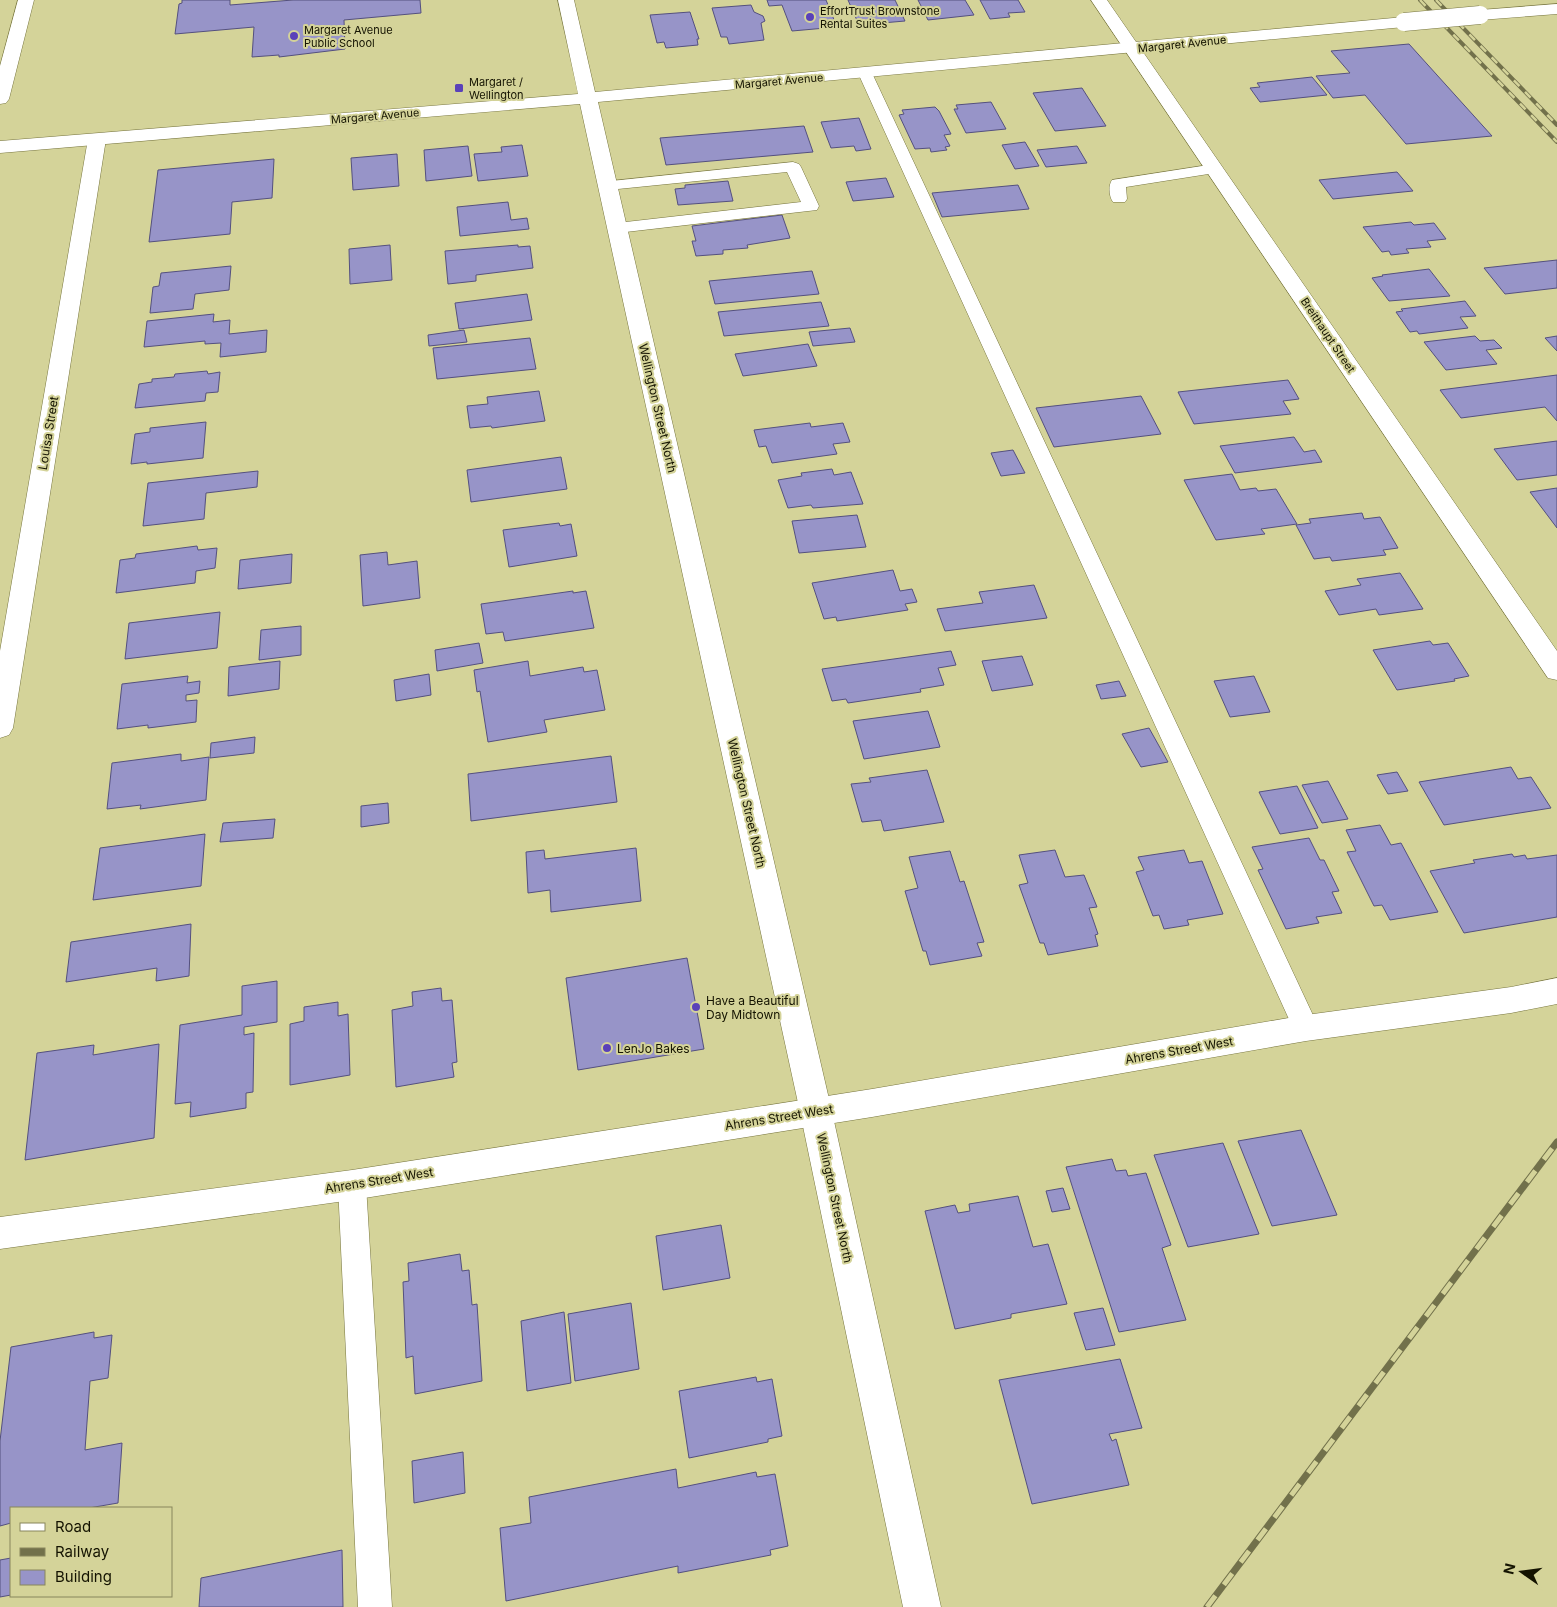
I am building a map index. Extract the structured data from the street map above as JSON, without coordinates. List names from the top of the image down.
{
  "streets": {
    "street": [
      "Margaret Avenue",
      "Breithaupt Street",
      "Wellington Street North",
      "Louisa Street",
      "Ahrens Street West"
    ]
  },
  "crossings": [
    ["Margaret Avenue", "Breithaupt Street"],
    ["Margaret Avenue", "Wellington Street North"],
    ["Margaret Avenue", "Louisa Street"],
    ["Wellington Street North", "Ahrens Street West"]
  ],
  "places": {
    "other": [
      "EffortTrust Brownstone Rental Suites",
      "Margaret Avenue Public School",
      "Have a Beautiful Day Midtown",
      "LenJo Bakes"
    ],
    "transit": ["Margaret / Wellington"]
  },
  "legend": ["Road", "Railway", "Building"],
  "north": "left"
}
